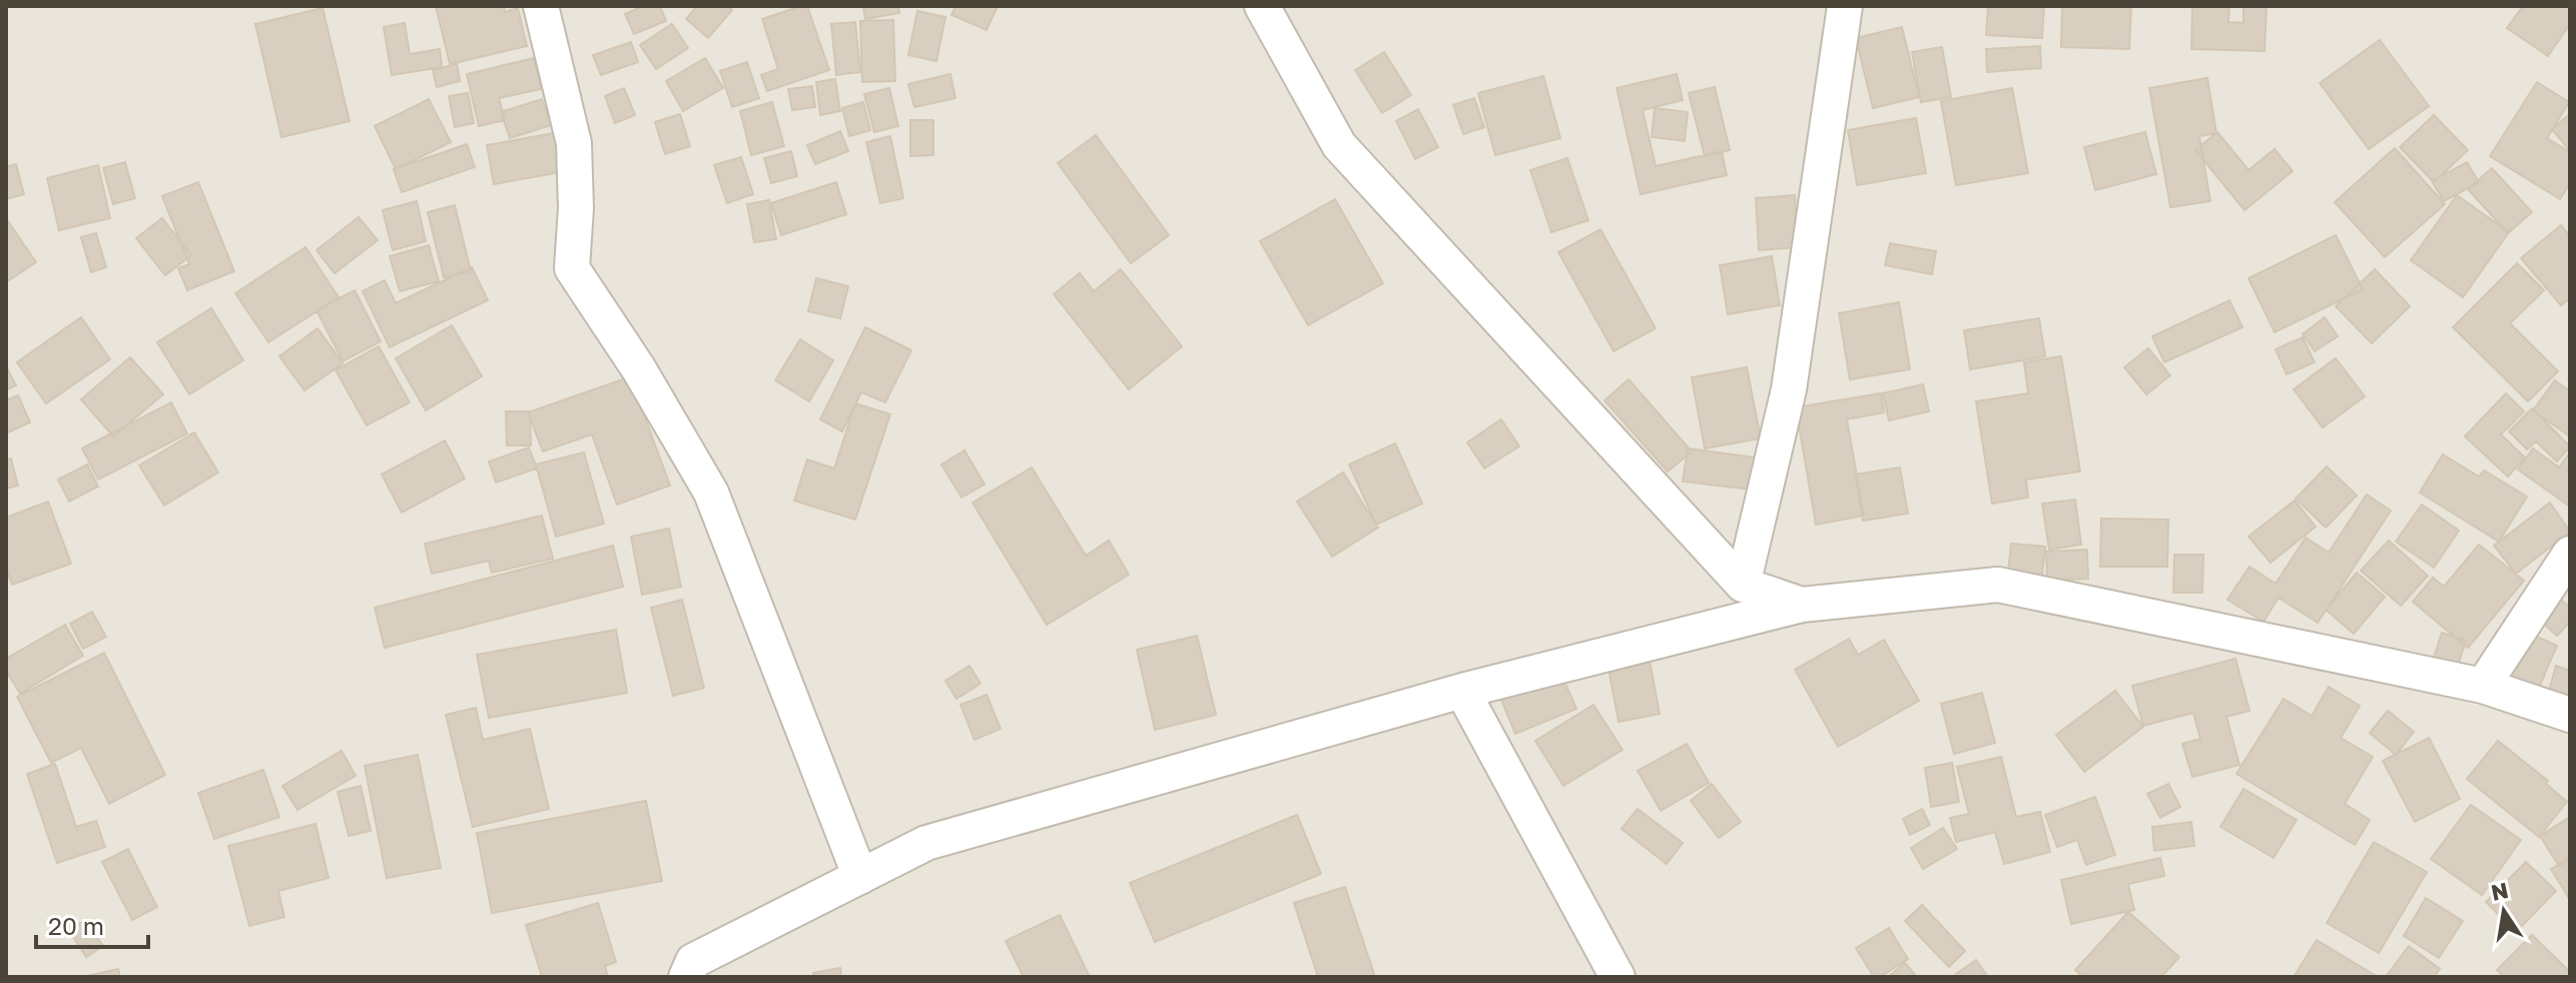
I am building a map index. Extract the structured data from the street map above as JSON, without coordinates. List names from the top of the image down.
{
  "scale_bar": "20 m",
  "north": "top"
}
